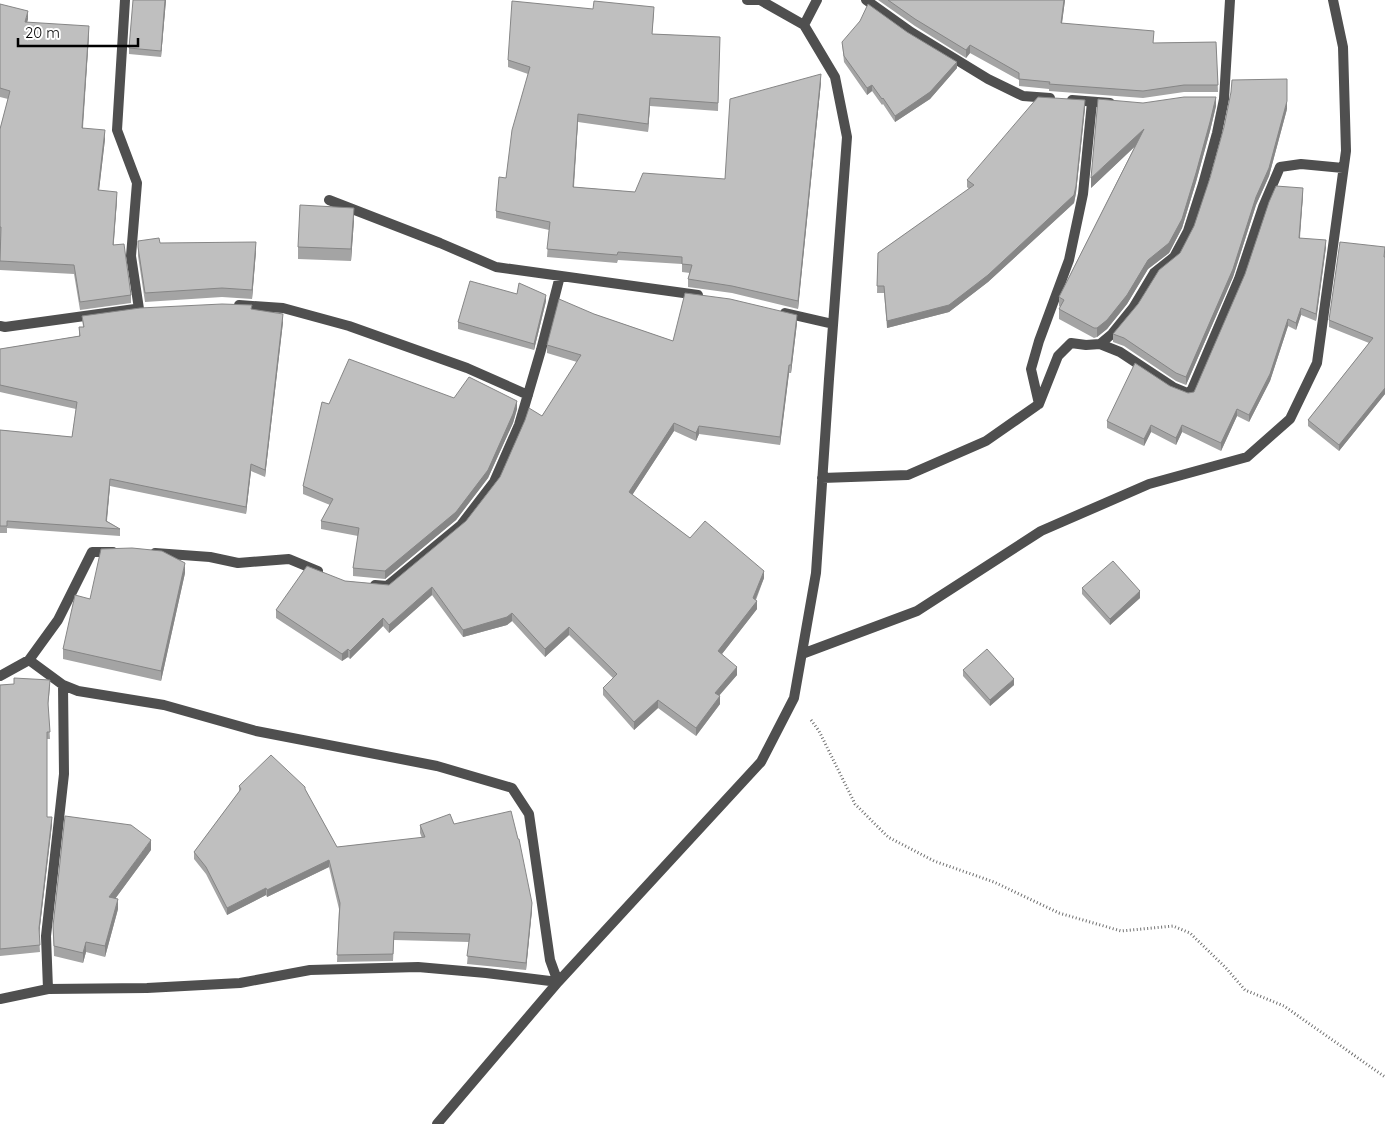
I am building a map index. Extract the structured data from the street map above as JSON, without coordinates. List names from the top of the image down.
{
  "scale_bar": "20 m"
}
